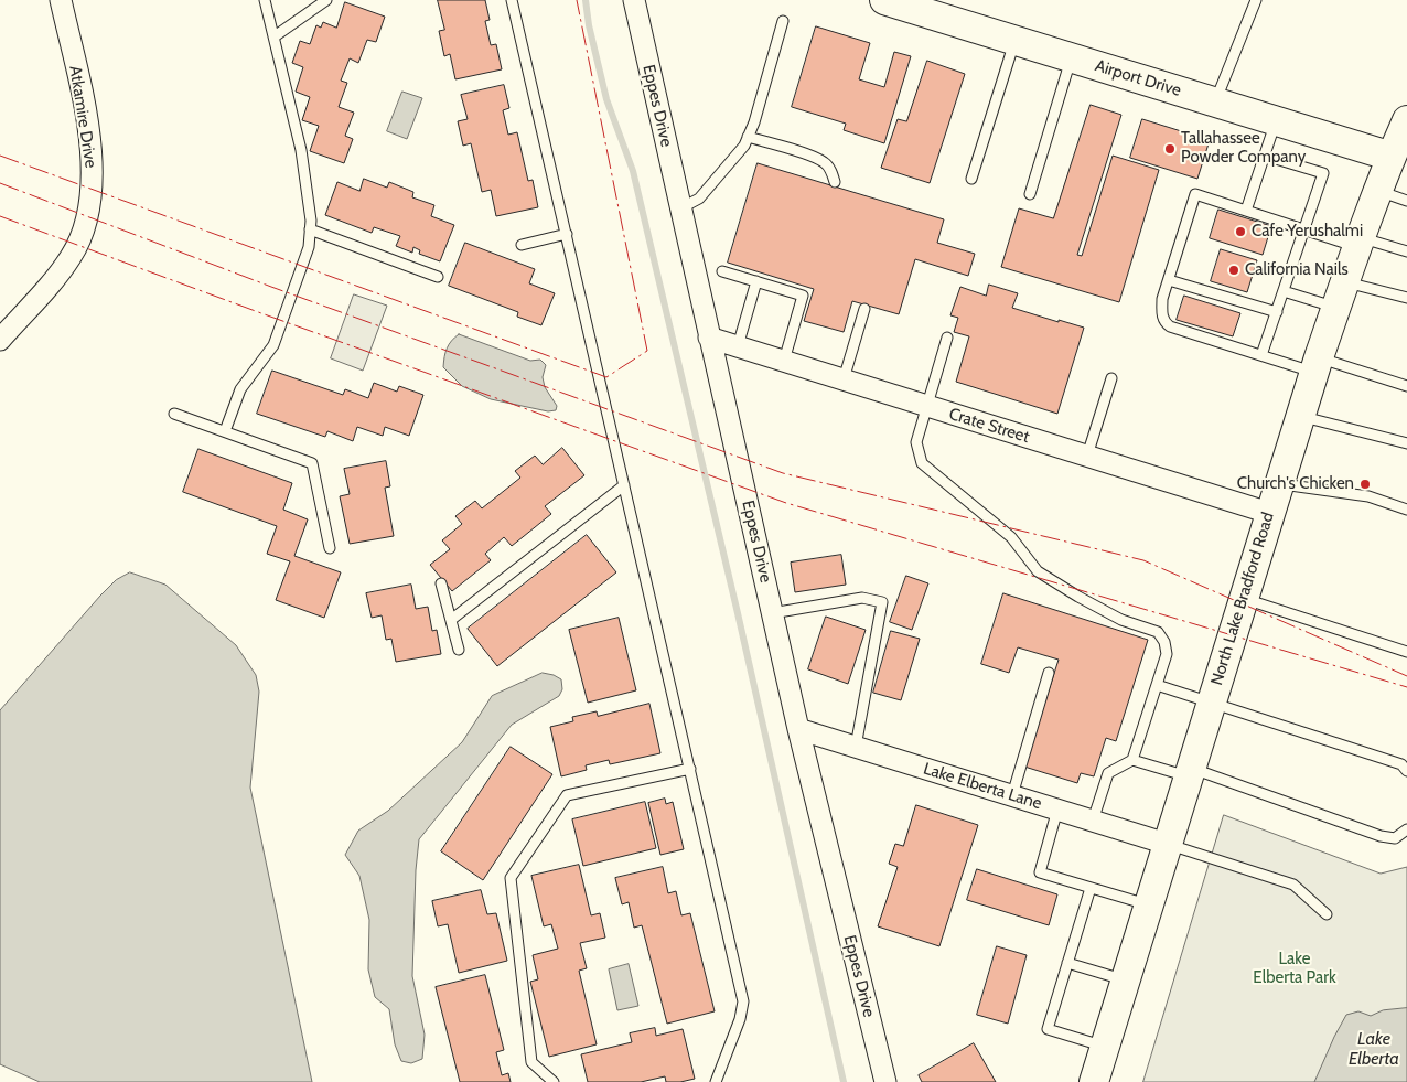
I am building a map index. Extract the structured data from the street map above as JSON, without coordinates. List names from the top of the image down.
{
  "streets": {
    "main road": ["Airport Drive", "North Lake Bradford Road"],
    "street": [
      "Eppes Drive",
      "Atkamire Drive",
      "Crate Street",
      "Lake Elberta Lane"
    ]
  },
  "crossings": [
    ["Airport Drive", "North Lake Bradford Road"],
    ["Eppes Drive", "Crate Street"],
    ["Eppes Drive", "Lake Elberta Lane"],
    ["Crate Street", "North Lake Bradford Road"],
    ["North Lake Bradford Road", "Lake Elberta Lane"]
  ],
  "water": ["Lake Elberta"],
  "parks": ["Lake Elberta Park"],
  "places": [
    "Tallahassee Powder Company",
    "Cafe Yerushalmi",
    "California Nails",
    "Church's Chicken"
  ]
}
